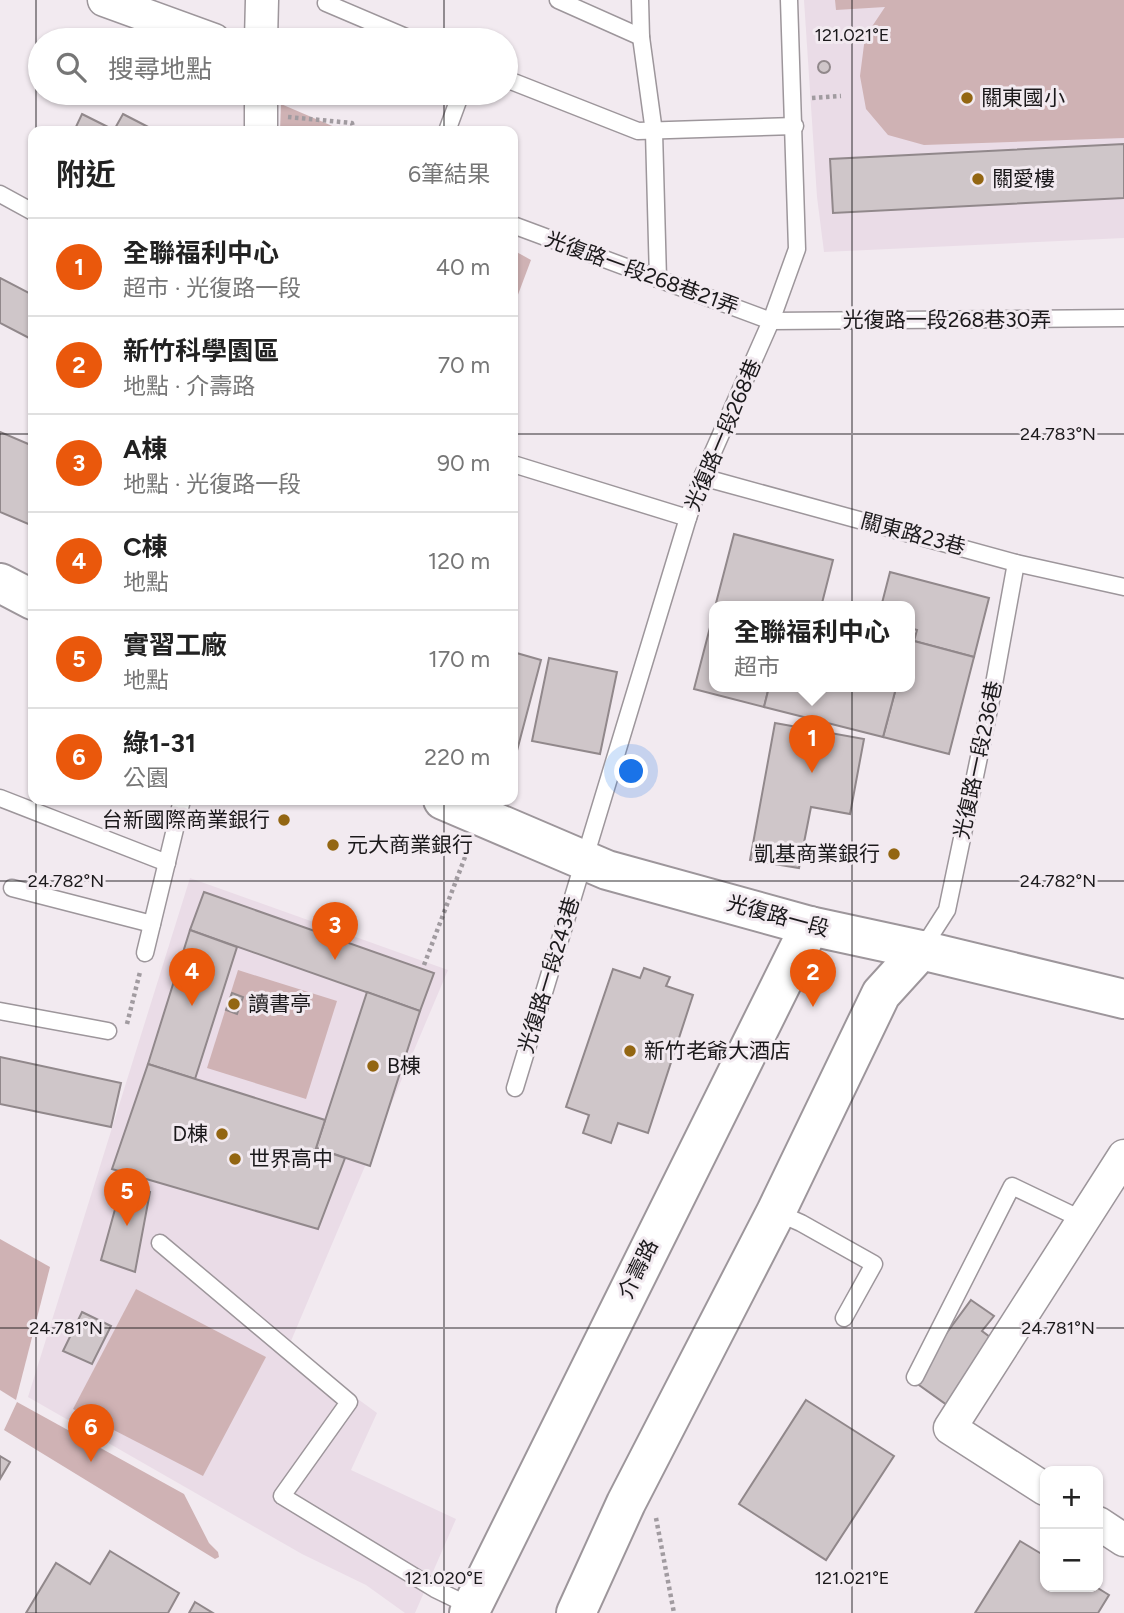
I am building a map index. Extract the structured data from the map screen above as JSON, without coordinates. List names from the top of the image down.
{
  "streets": {
    "street": ["光復路一段", "介壽路"],
    "lane": [
      "光復路一段268巷21弄",
      "光復路一段268巷30弄",
      "光復路一段268巷",
      "關東路23巷",
      "光復路一段236巷",
      "光復路一段243巷"
    ]
  },
  "crossings": [
    ["光復路一段268巷21弄", "光復路一段268巷30弄"],
    ["光復路一段268巷21弄", "光復路一段268巷"],
    ["光復路一段268巷30弄", "光復路一段268巷"],
    ["光復路一段268巷", "關東路23巷"],
    ["光復路一段268巷", "光復路一段"],
    ["光復路一段268巷", "光復路一段243巷"],
    ["關東路23巷", "光復路一段236巷"],
    ["光復路一段236巷", "光復路一段"],
    ["光復路一段", "光復路一段243巷"],
    ["光復路一段", "介壽路"]
  ],
  "places": [
    "關東國小",
    "關愛樓",
    "台新國際商業銀行",
    "元大商業銀行",
    "凱基商業銀行",
    "讀書亭",
    "新竹老爺大酒店",
    "B棟",
    "D棟",
    "世界高中"
  ],
  "page": {
    "search": "搜尋地點",
    "heading": ["附近", "6筆結果"],
    "list": [
      {
        "mark": "1",
        "name": "全聯福利中心",
        "note": "超市 · 光復路一段",
        "value": "40 m"
      },
      {
        "mark": "2",
        "name": "新竹科學園區",
        "note": "地點 · 介壽路",
        "value": "70 m"
      },
      {
        "mark": "3",
        "name": "A棟",
        "note": "地點 · 光復路一段",
        "value": "90 m"
      },
      {
        "mark": "4",
        "name": "C棟",
        "note": "地點",
        "value": "120 m"
      },
      {
        "mark": "5",
        "name": "實習工廠",
        "note": "地點",
        "value": "170 m"
      },
      {
        "mark": "6",
        "name": "綠1-31",
        "note": "公園",
        "value": "220 m"
      }
    ],
    "popup": ["全聯福利中心", "超市"],
    "pins": [
      "1",
      "3",
      "4",
      "2",
      "5",
      "6"
    ],
    "map_buttons": ["+", "−"]
  },
  "coordinates": [
    "121.021°E",
    "24.783°N",
    "24.782°N",
    "24.781°N",
    "121.020°E"
  ]
}
